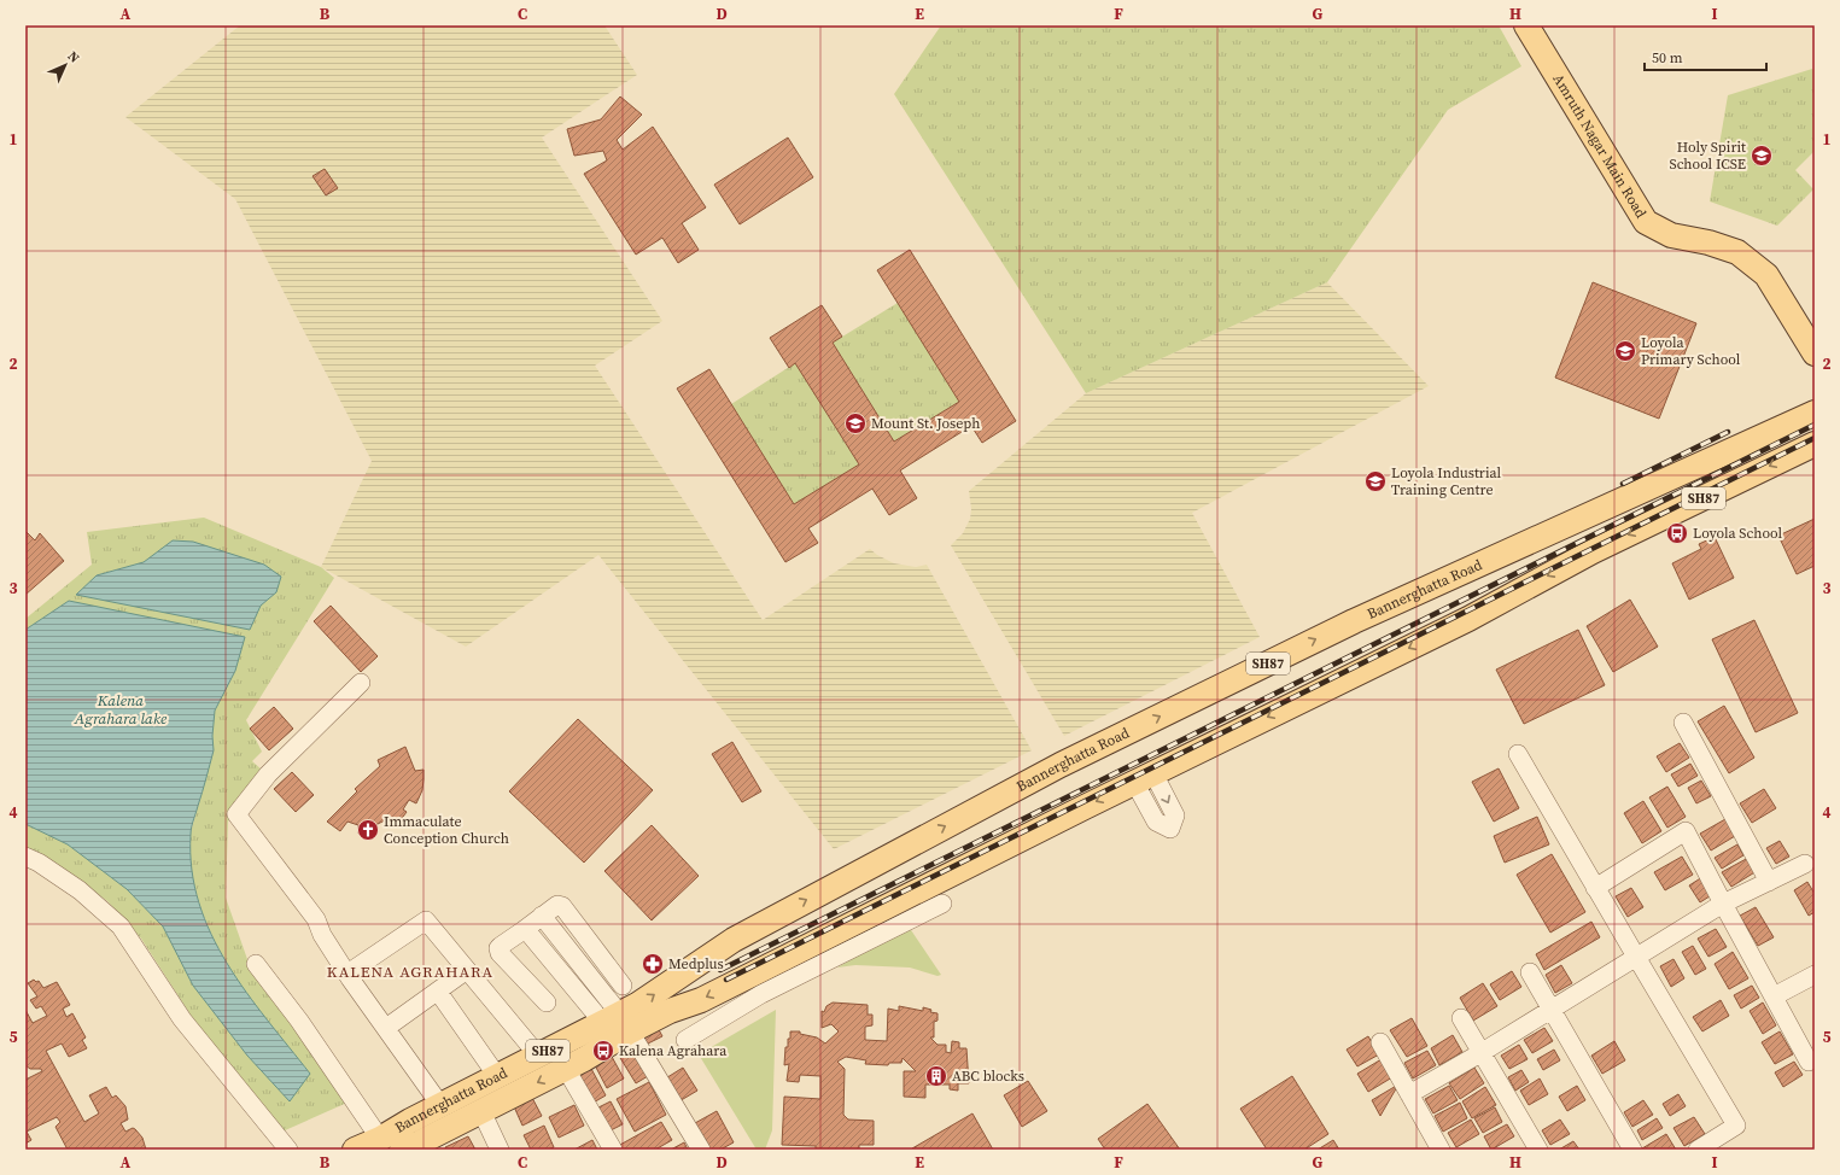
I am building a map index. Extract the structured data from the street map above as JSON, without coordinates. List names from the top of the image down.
{
  "streets": {
    "main road": ["Amruth Nagar Main Road", "SH87", "Bannerghatta Road"]
  },
  "crossings": [
    ["SH87", "Bannerghatta Road"]
  ],
  "districts": ["KALENA AGRAHARA"],
  "water": ["Kalena Agrahara lake"],
  "places": {
    "school or university": [
      "Holy Spirit School ICSE",
      "Loyola Primary School",
      "Mount St. Joseph",
      "Loyola Industrial Training Centre"
    ],
    "bus stop": ["Loyola School", "Kalena Agrahara"],
    "church": ["Immaculate Conception Church"],
    "pharmacy": ["Medplus"],
    "building": ["ABC blocks"]
  },
  "scale_bar": "50 m",
  "north": "top right",
  "grid": {
    "columns": [
      "A",
      "B",
      "C",
      "D",
      "E",
      "F",
      "G",
      "H",
      "I"
    ],
    "rows": [
      "1",
      "2",
      "3",
      "4",
      "5"
    ]
  }
}
